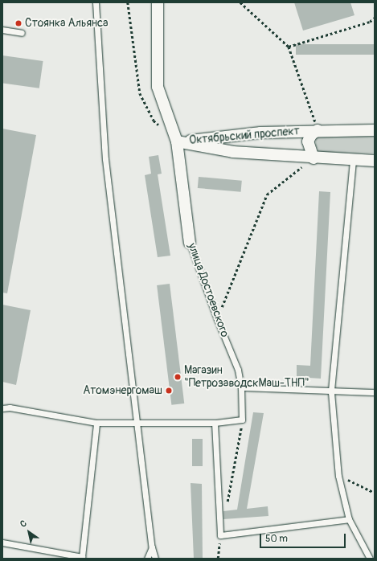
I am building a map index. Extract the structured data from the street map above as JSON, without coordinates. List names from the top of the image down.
{
  "streets": {
    "street": ["Октябрьский проспект", "улица Достоевского"]
  },
  "crossings": [
    ["Октябрьский проспект", "улица Достоевского"]
  ],
  "places": ["Стоянка Альянса", "Магазин \"ПетрозаводскМаш-ТНП\"", "Атомэнергомаш"],
  "scale_bar": "50 m",
  "north": "top left"
}
